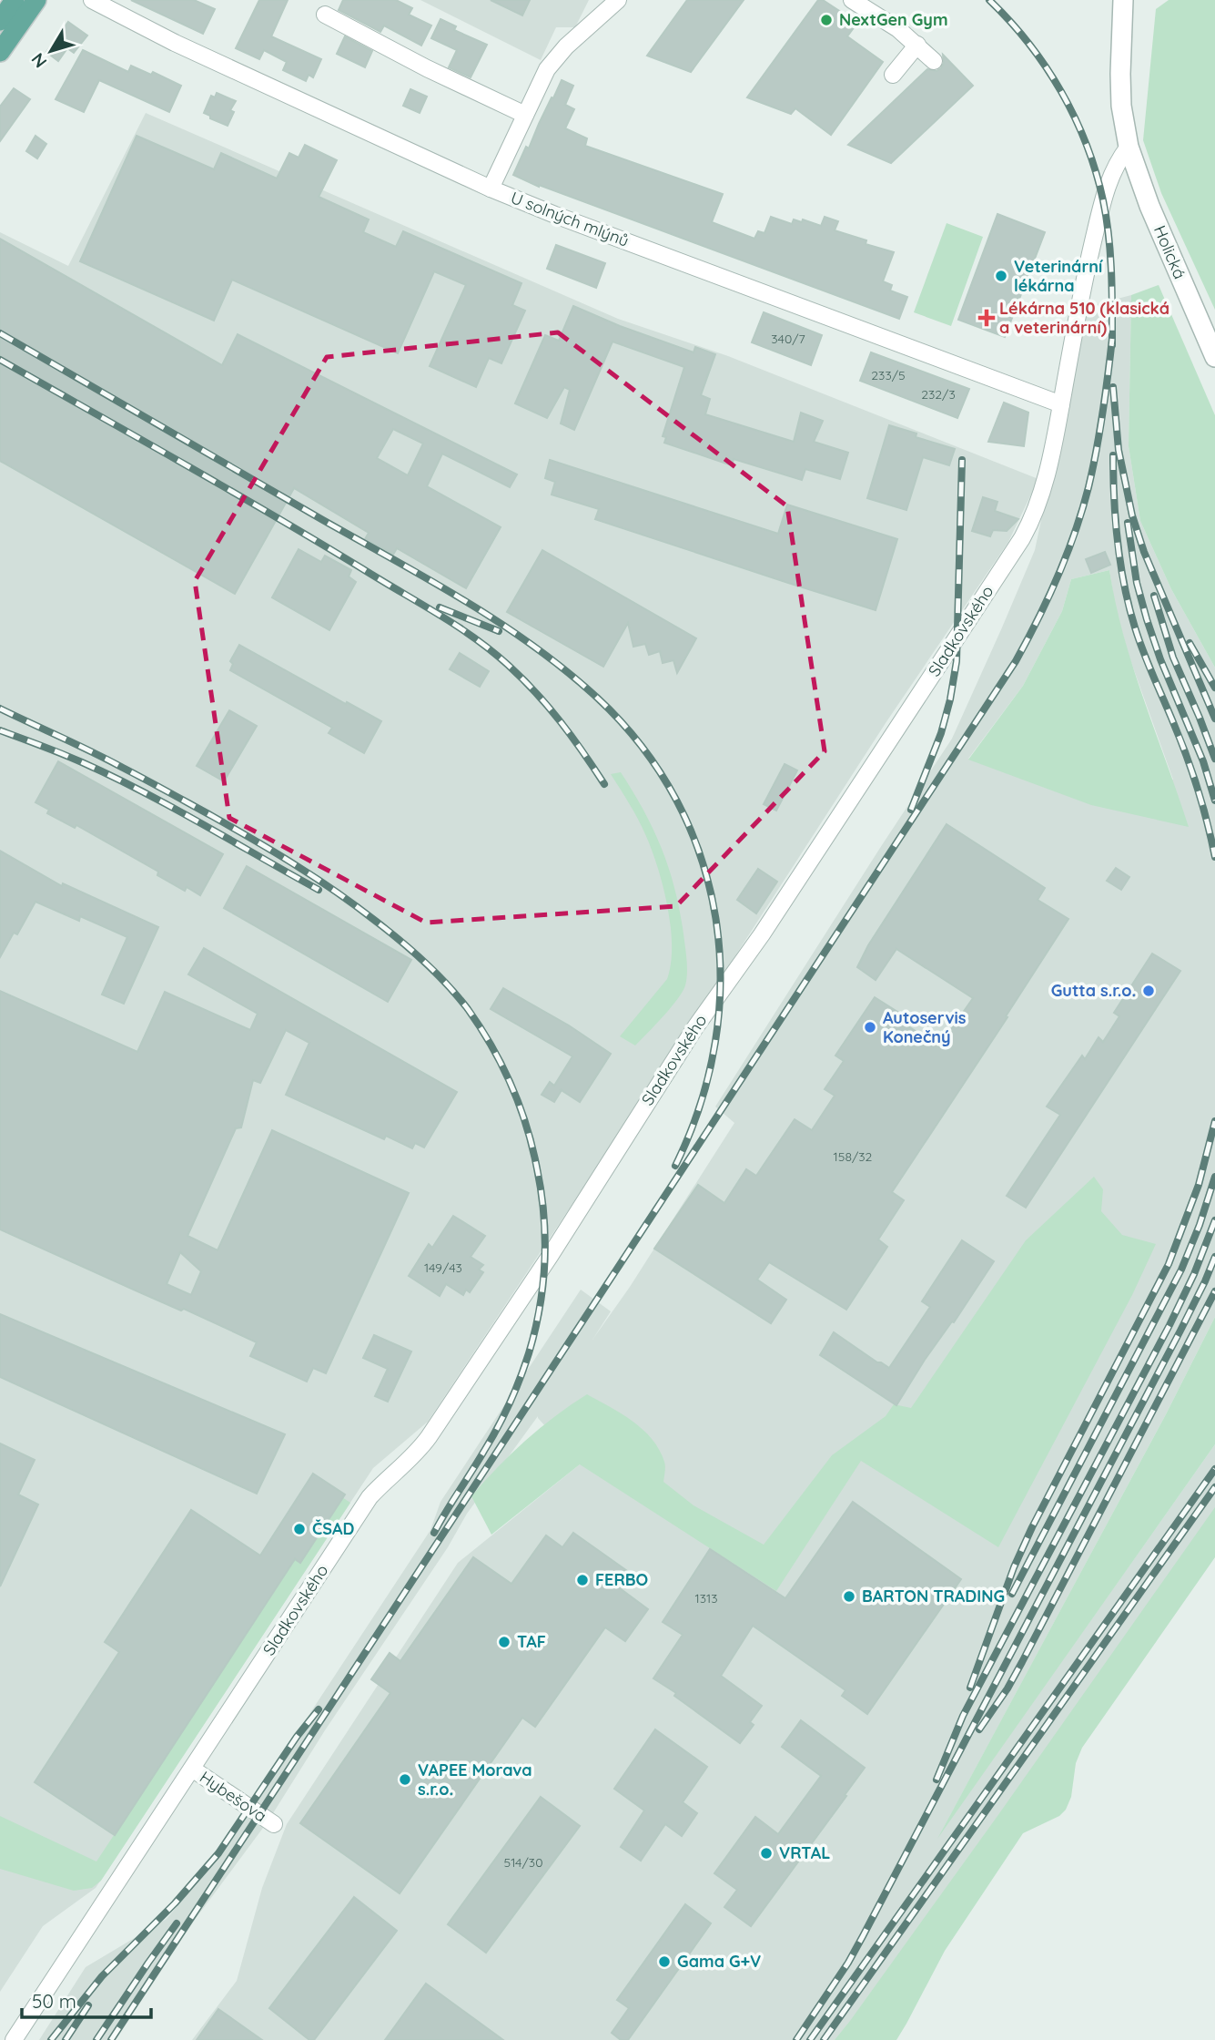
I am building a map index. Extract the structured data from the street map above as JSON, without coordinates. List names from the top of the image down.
{
  "streets": {
    "street": [
      "U solných mlýnů",
      "Holická",
      "Sladkovského",
      "Hybešova"
    ]
  },
  "crossings": [
    ["U solných mlýnů", "Sladkovského"],
    ["Holická", "Sladkovského"],
    ["Sladkovského", "Hybešova"]
  ],
  "places": {
    "other": [
      "NextGen Gym",
      "Veterinární lékárna",
      "Gutta s.r.o.",
      "Autoservis Konečný",
      "ČSAD",
      "FERBO",
      "BARTON TRADING",
      "TAF",
      "VAPEE Morava s.r.o.",
      "VRTAL",
      "Gama G+V"
    ],
    "health": ["Lékárna 510 (klasická a veterinární)"]
  },
  "house_numbers": [
    "340/7",
    "233/5",
    "232/3",
    "158/32",
    "149/43",
    "1313",
    "514/30"
  ],
  "scale_bar": "50 m",
  "north": "bottom left"
}
